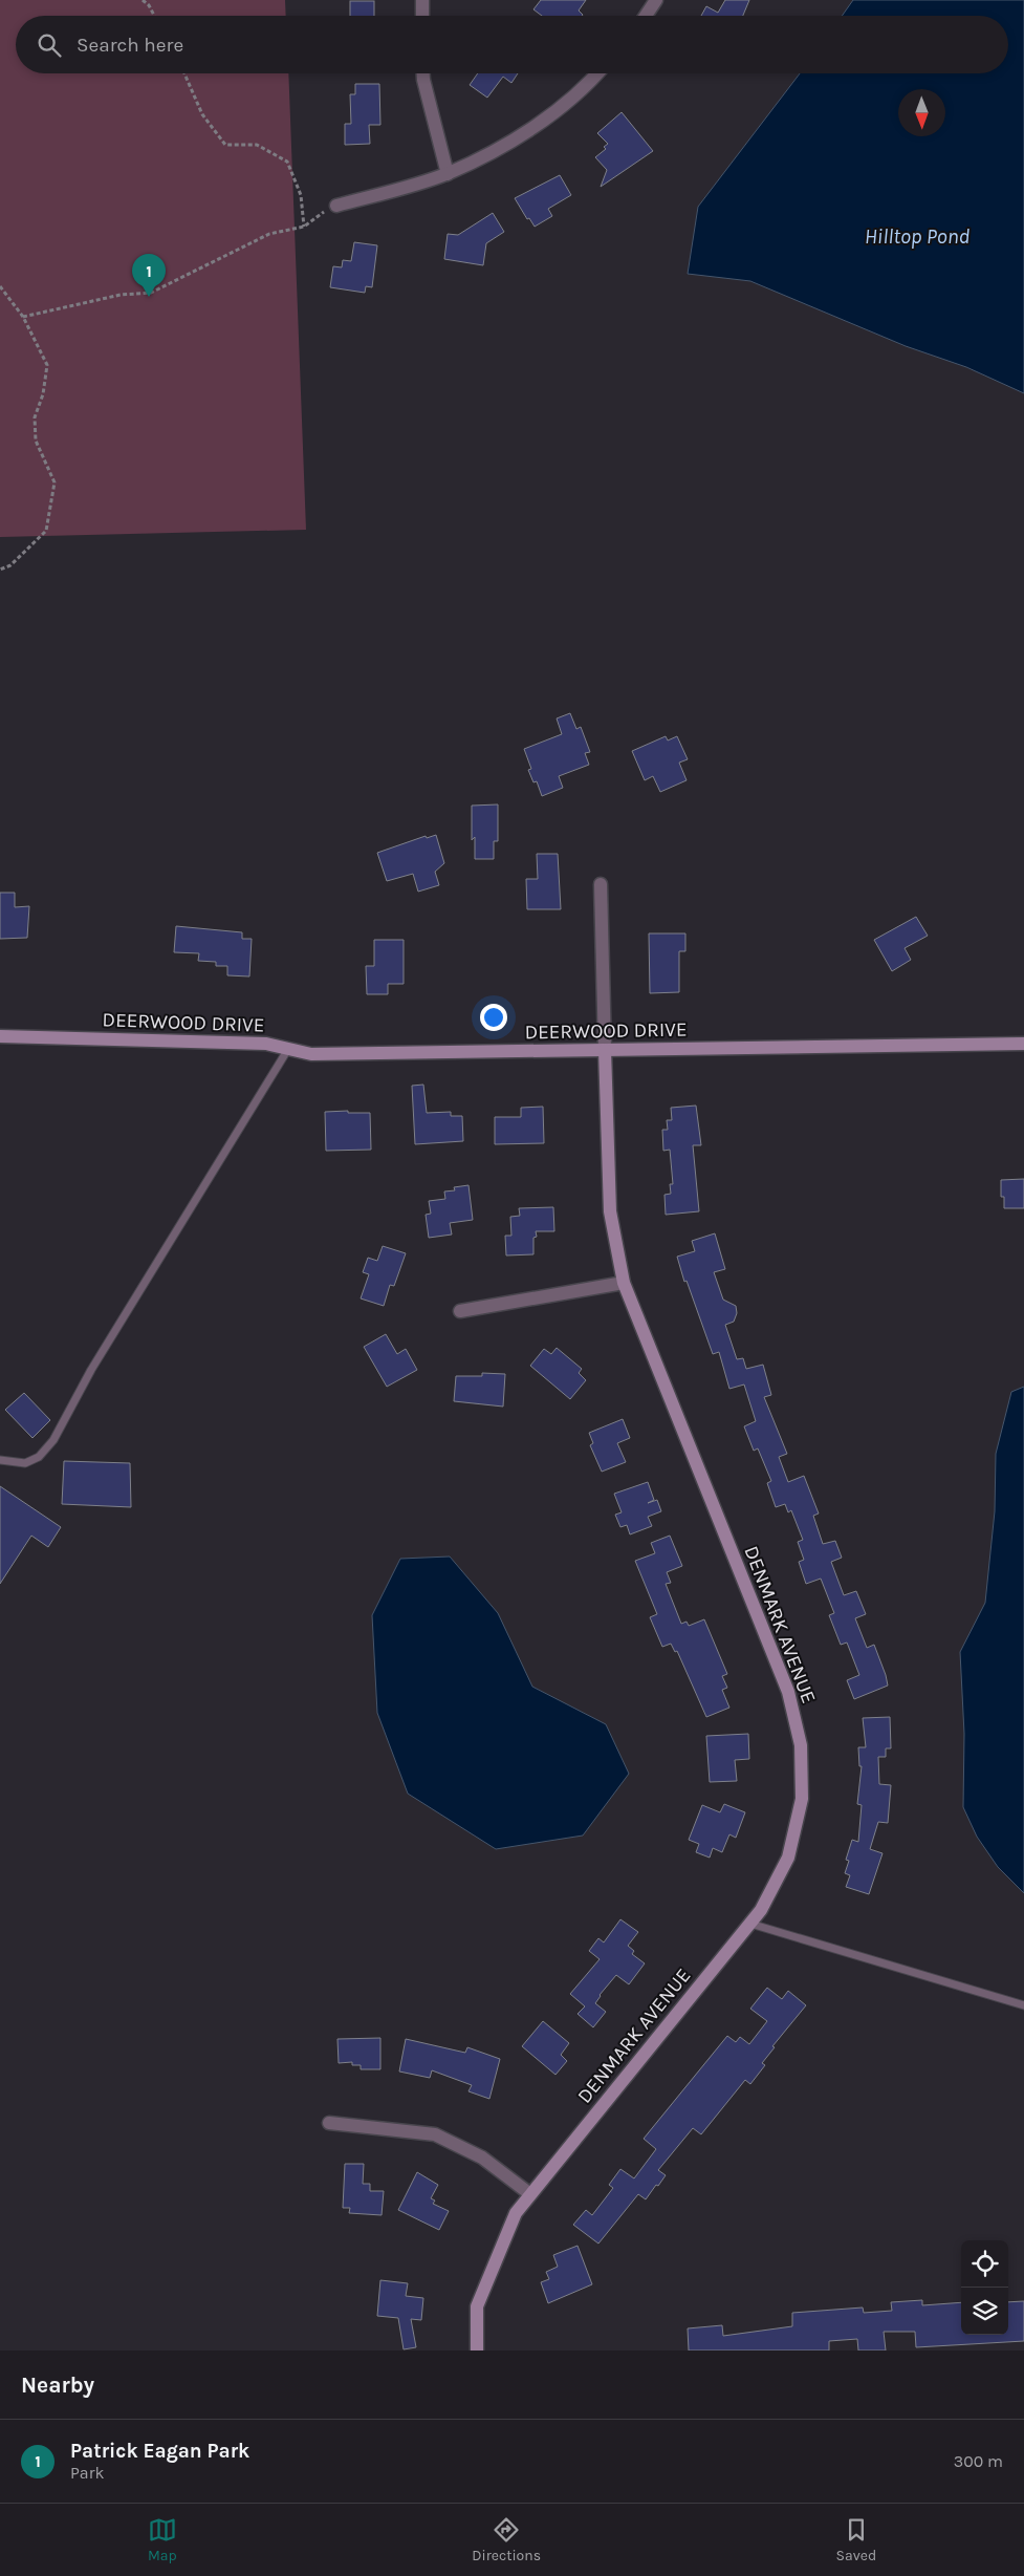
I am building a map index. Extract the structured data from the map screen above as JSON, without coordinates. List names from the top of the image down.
{
  "streets": {
    "street": ["DEERWOOD DRIVE", "DENMARK AVENUE"]
  },
  "crossings": [
    ["DEERWOOD DRIVE", "DENMARK AVENUE"]
  ],
  "water": ["Hilltop Pond"],
  "north": "bottom",
  "page": {
    "search": "Search here",
    "pins": "1",
    "heading": "Nearby",
    "list": [
      {
        "mark": "1",
        "name": "Patrick Eagan Park",
        "note": "Park",
        "value": "300 m"
      }
    ],
    "nav": ["Map", "Directions", "Saved"]
  }
}
